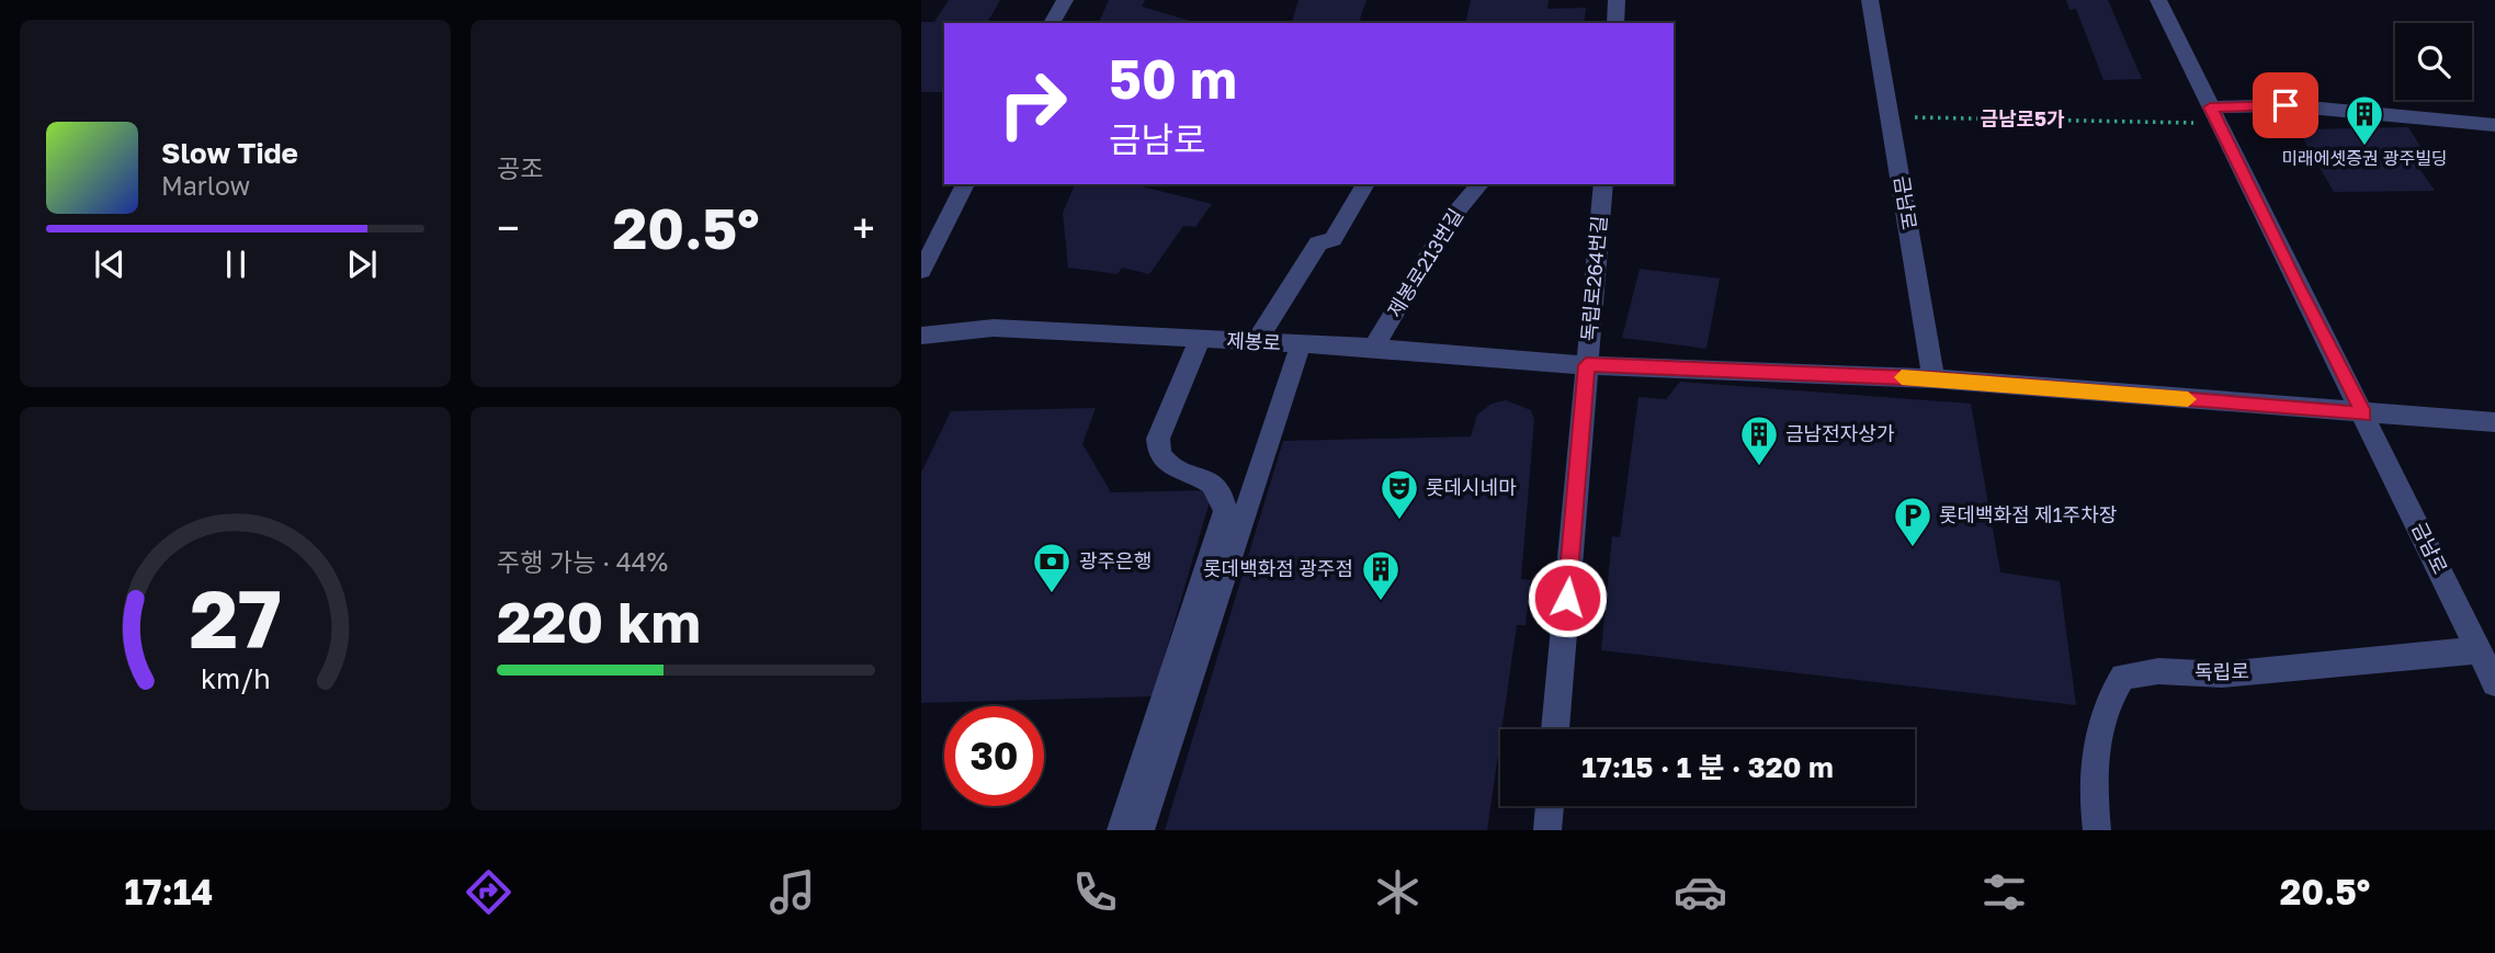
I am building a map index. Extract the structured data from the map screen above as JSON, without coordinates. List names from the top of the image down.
{
  "streets": {
    "street": [
      "금남로",
      "제봉로213번길",
      "독립로264번길",
      "제봉로",
      "독립로"
    ]
  },
  "crossings": [
    ["금남로", "독립로"],
    ["제봉로213번길", "제봉로"],
    ["독립로264번길", "제봉로"]
  ],
  "districts": ["금남로5가"],
  "places": {
    "building": ["미래에셋증권 광주빌딩", "금남전자상가", "롯데백화점 광주점"],
    "theatre": ["롯데시네마"],
    "parking": ["롯데백화점 제1주차장"],
    "bank": ["광주은행"]
  },
  "page": {
    "tile": [
      "공조",
      ["주행 가능 · 44%", "220 km"]
    ],
    "turn": ["50 m", "금남로"],
    "song": ["Slow Tide", "Marlow"],
    "heat": ["−", "20.5°", "+"],
    "limit": "30",
    "trip": "17:15 · 1 분 · 320 m",
    "tabs": ["17:14", "20.5°"],
    "gauge": ["27", "km/h"]
  }
}
